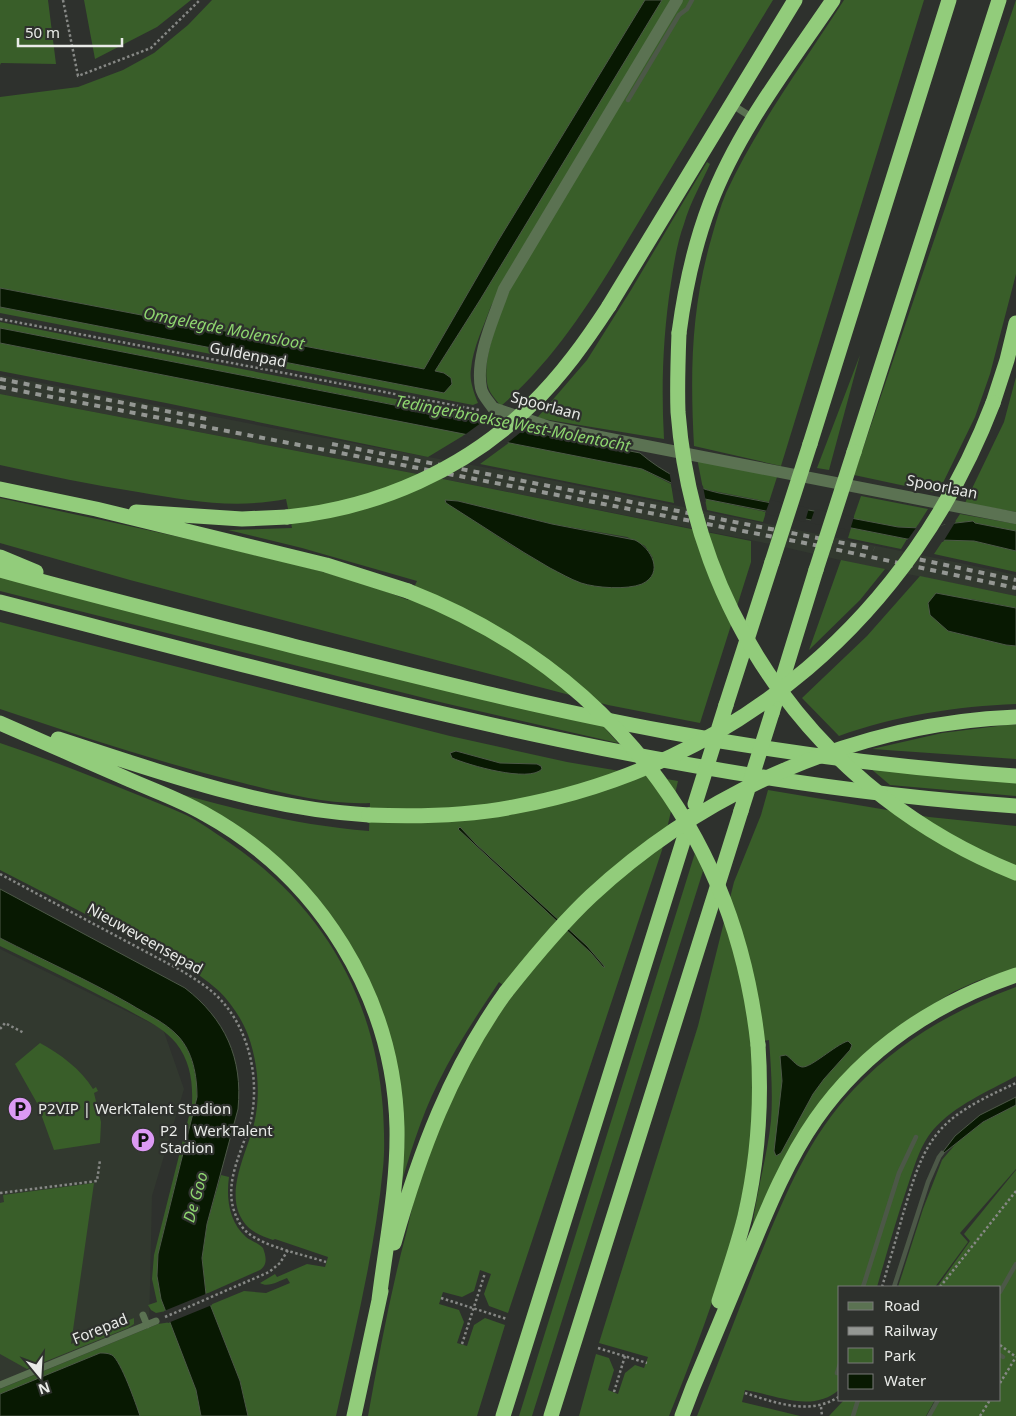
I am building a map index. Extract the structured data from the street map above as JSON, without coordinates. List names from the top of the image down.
{
  "streets": {
    "street": ["Spoorlaan"],
    "lane": ["Forepad"],
    "path": ["Guldenpad", "Nieuweveensepad"]
  },
  "crossings": [
    ["Guldenpad", "Spoorlaan"]
  ],
  "water": ["Omgelegde Molensloot", "Tedingerbroekse West-Molentocht", "De Goo"],
  "places": {
    "parking": ["P2VIP | WerkTalent Stadion", "P2 | WerkTalent Stadion"]
  },
  "legend": [
    "Road",
    "Railway",
    "Park",
    "Water"
  ],
  "scale_bar": "50 m",
  "north": "bottom"
}
